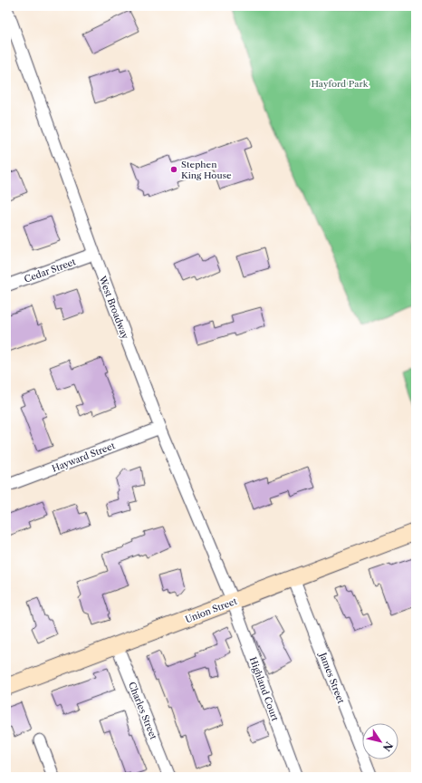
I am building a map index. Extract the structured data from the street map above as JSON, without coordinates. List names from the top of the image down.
{
  "streets": {
    "main road": ["Union Street"],
    "street": [
      "Cedar Street",
      "West Broadway",
      "Hayward Street",
      "James Street",
      "Highland Court",
      "Charles Street"
    ]
  },
  "crossings": [
    ["Cedar Street", "West Broadway"],
    ["West Broadway", "Hayward Street"],
    ["West Broadway", "Union Street"],
    ["West Broadway", "Highland Court"],
    ["Union Street", "James Street"],
    ["Union Street", "Highland Court"],
    ["Union Street", "Charles Street"]
  ],
  "parks": ["Hayford Park"],
  "places": ["Stephen King House"],
  "north": "bottom right"
}
